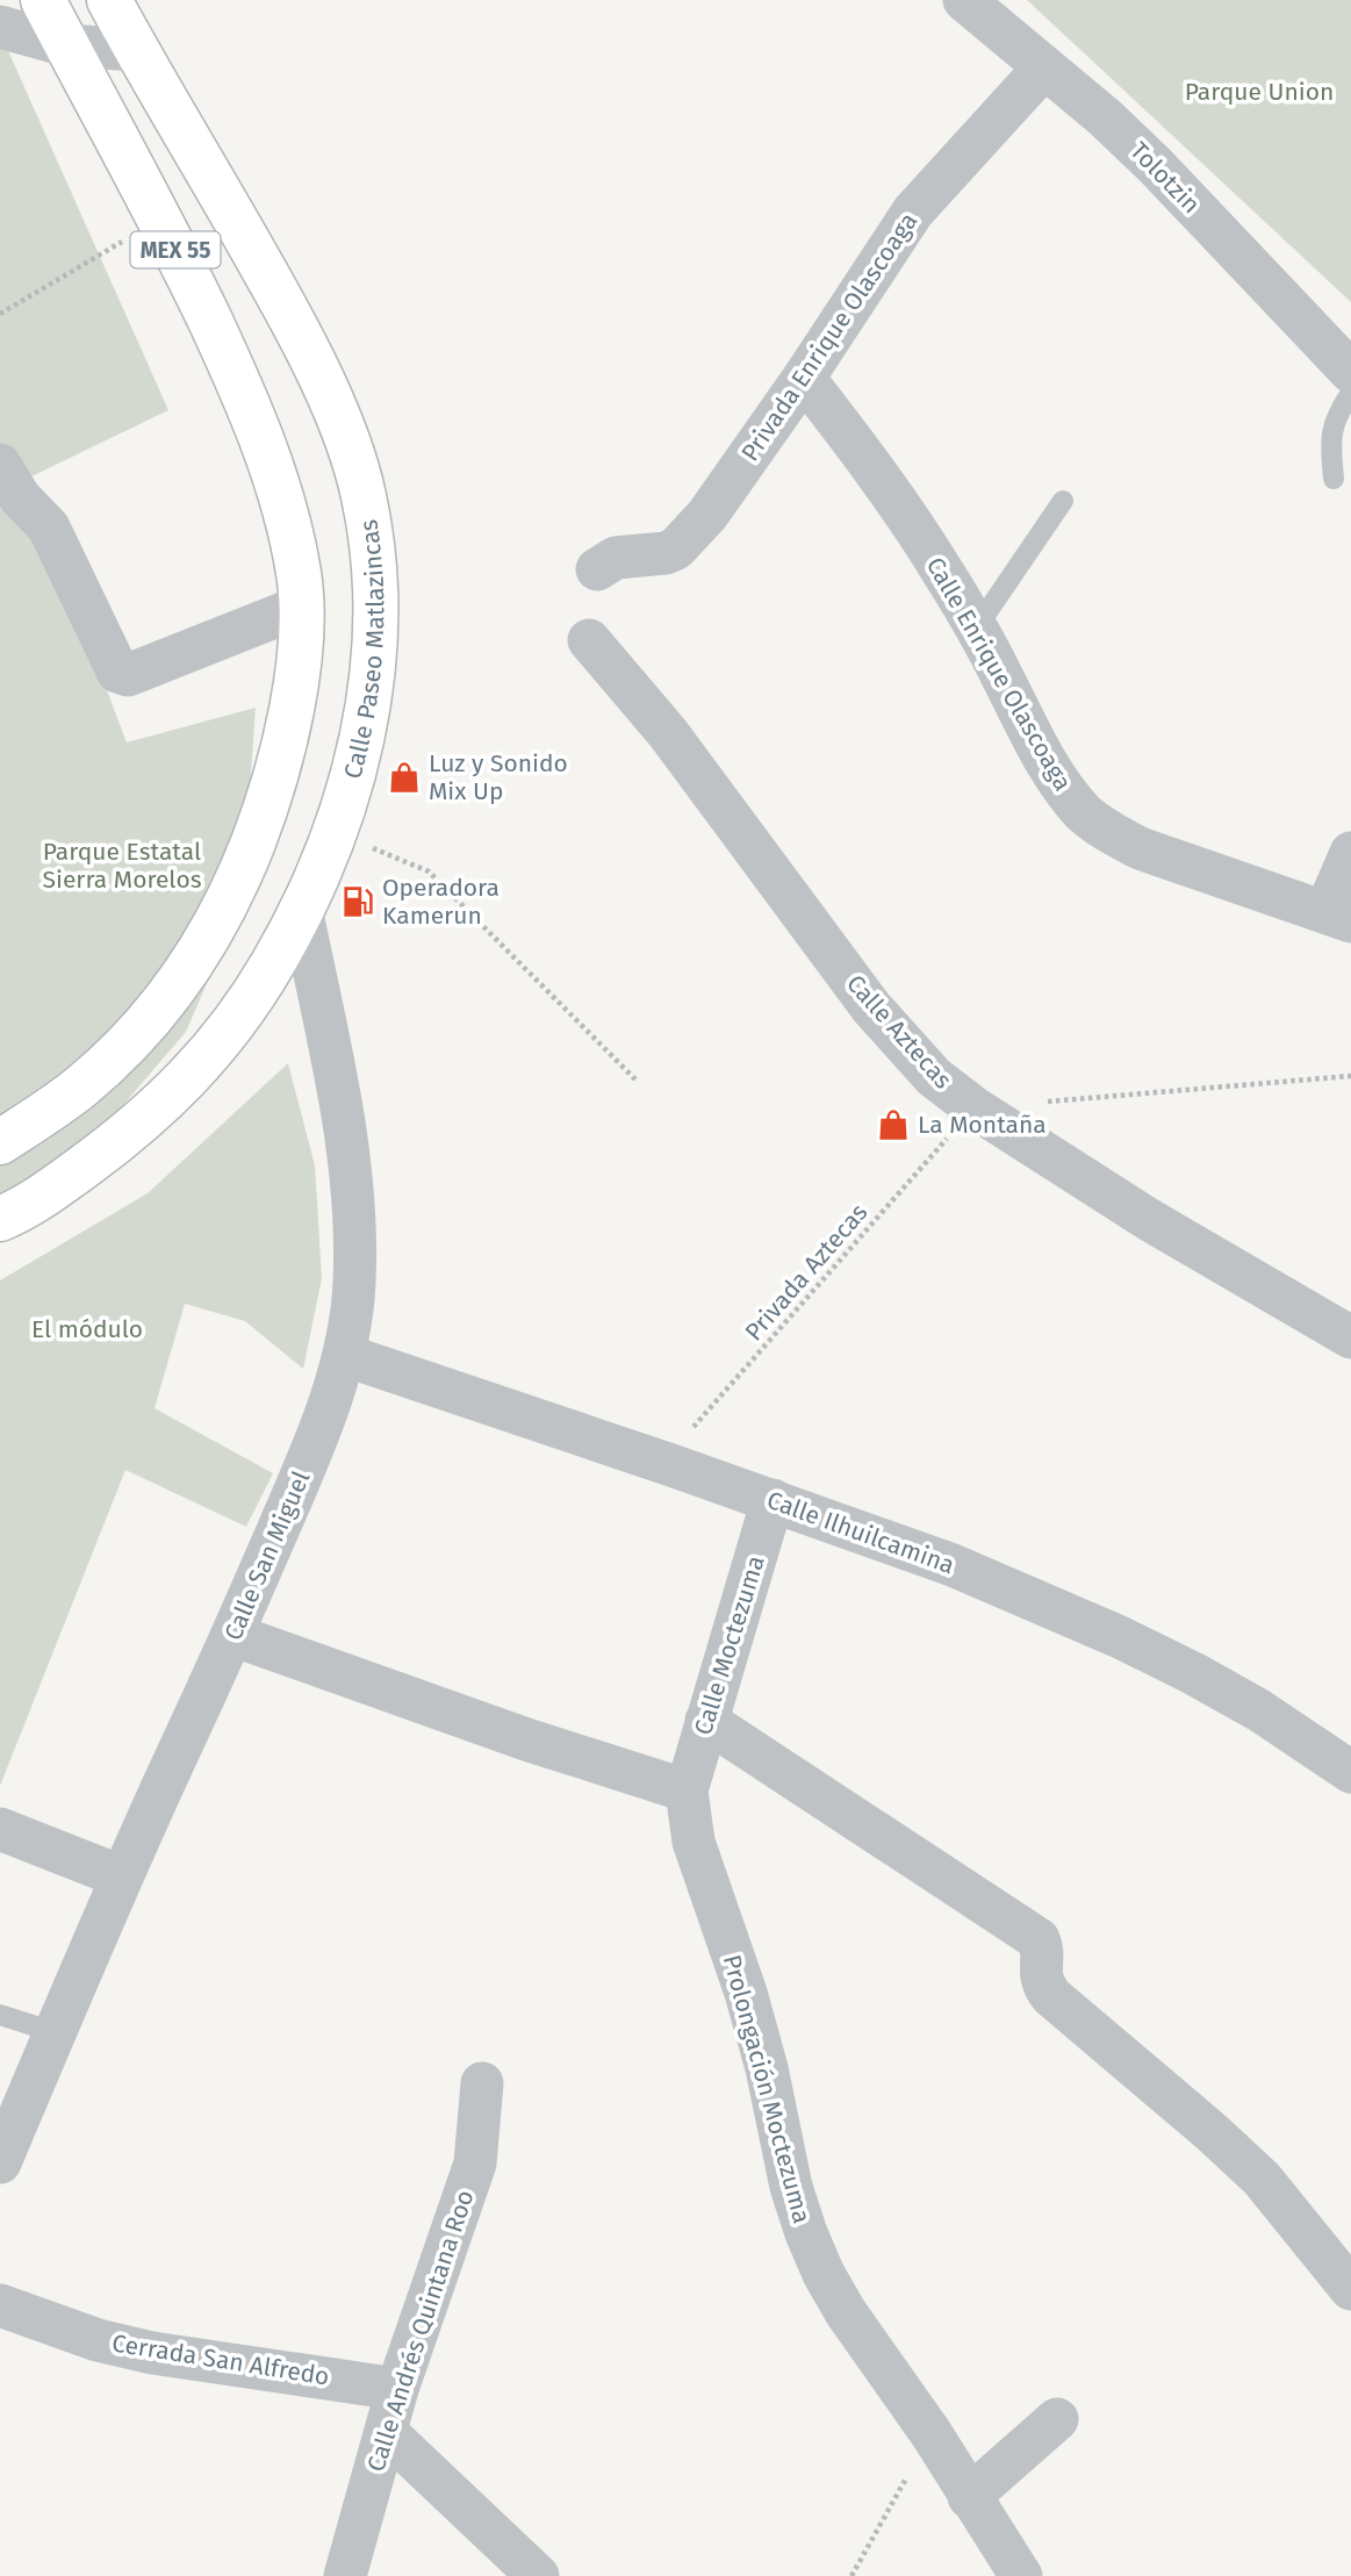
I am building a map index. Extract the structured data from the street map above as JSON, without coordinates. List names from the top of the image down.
{
  "streets": {
    "highway": ["MEX 55", "Calle Paseo Matlazincas"],
    "street": [
      "Tolotzin",
      "Privada Enrique Olascoaga",
      "Calle Enrique Olascoaga",
      "Calle Aztecas",
      "Calle Ilhuilcamina",
      "Calle San Miguel",
      "Calle Moctezuma",
      "Prolongación Moctezuma",
      "Calle Andrés Quintana Roo",
      "Cerrada San Alfredo"
    ],
    "path": ["Privada Aztecas"]
  },
  "crossings": [
    ["Tolotzin", "Privada Enrique Olascoaga"],
    ["Privada Enrique Olascoaga", "Calle Enrique Olascoaga"],
    ["Calle Paseo Matlazincas", "Calle San Miguel"],
    ["Calle Aztecas", "Privada Aztecas"],
    ["Privada Aztecas", "Calle Ilhuilcamina"],
    ["Calle Ilhuilcamina", "Calle San Miguel"],
    ["Calle Ilhuilcamina", "Calle Moctezuma"],
    ["Calle Moctezuma", "Prolongación Moctezuma"],
    ["Calle Andrés Quintana Roo", "Cerrada San Alfredo"]
  ],
  "parks": ["Parque Union", "Parque Estatal Sierra Morelos", "El módulo"],
  "places": {
    "shop": ["Luz y Sonido Mix Up", "La Montaña"],
    "fuel station": ["Operadora Kamerun"]
  }
}
